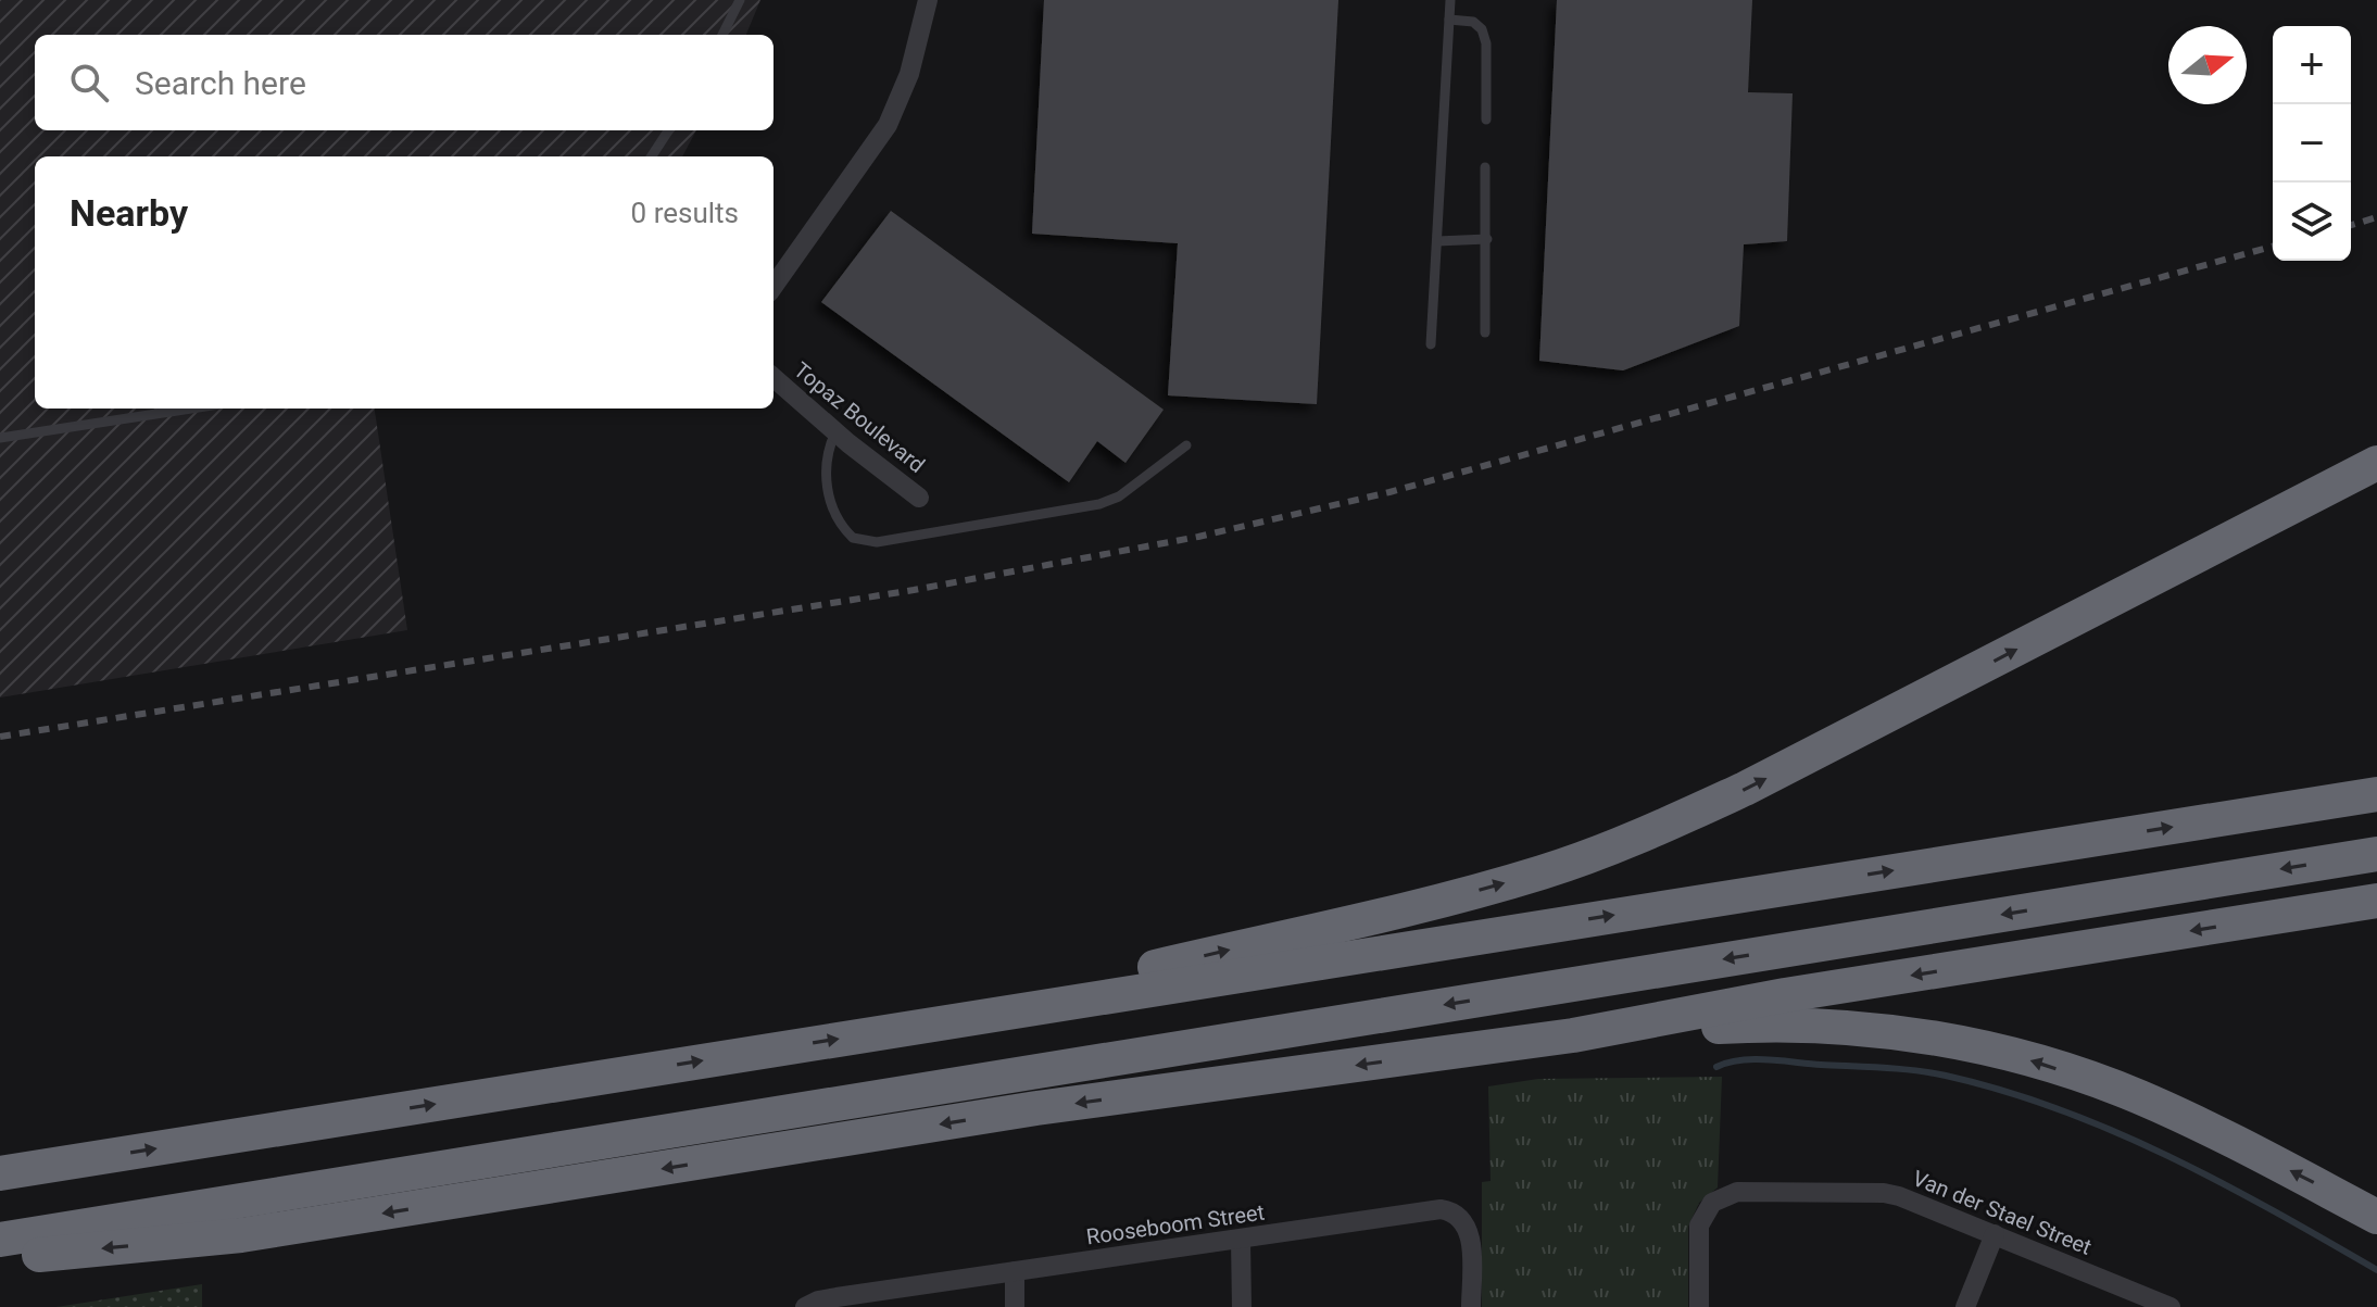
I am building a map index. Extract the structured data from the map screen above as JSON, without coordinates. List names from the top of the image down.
{
  "streets": {
    "street": ["Topaz Boulevard", "Van der Stael Street", "Rooseboom Street"]
  },
  "north": "right",
  "page": {
    "map_buttons": ["+", "−"],
    "search": "Search here",
    "heading": ["Nearby", "0 results"]
  }
}
